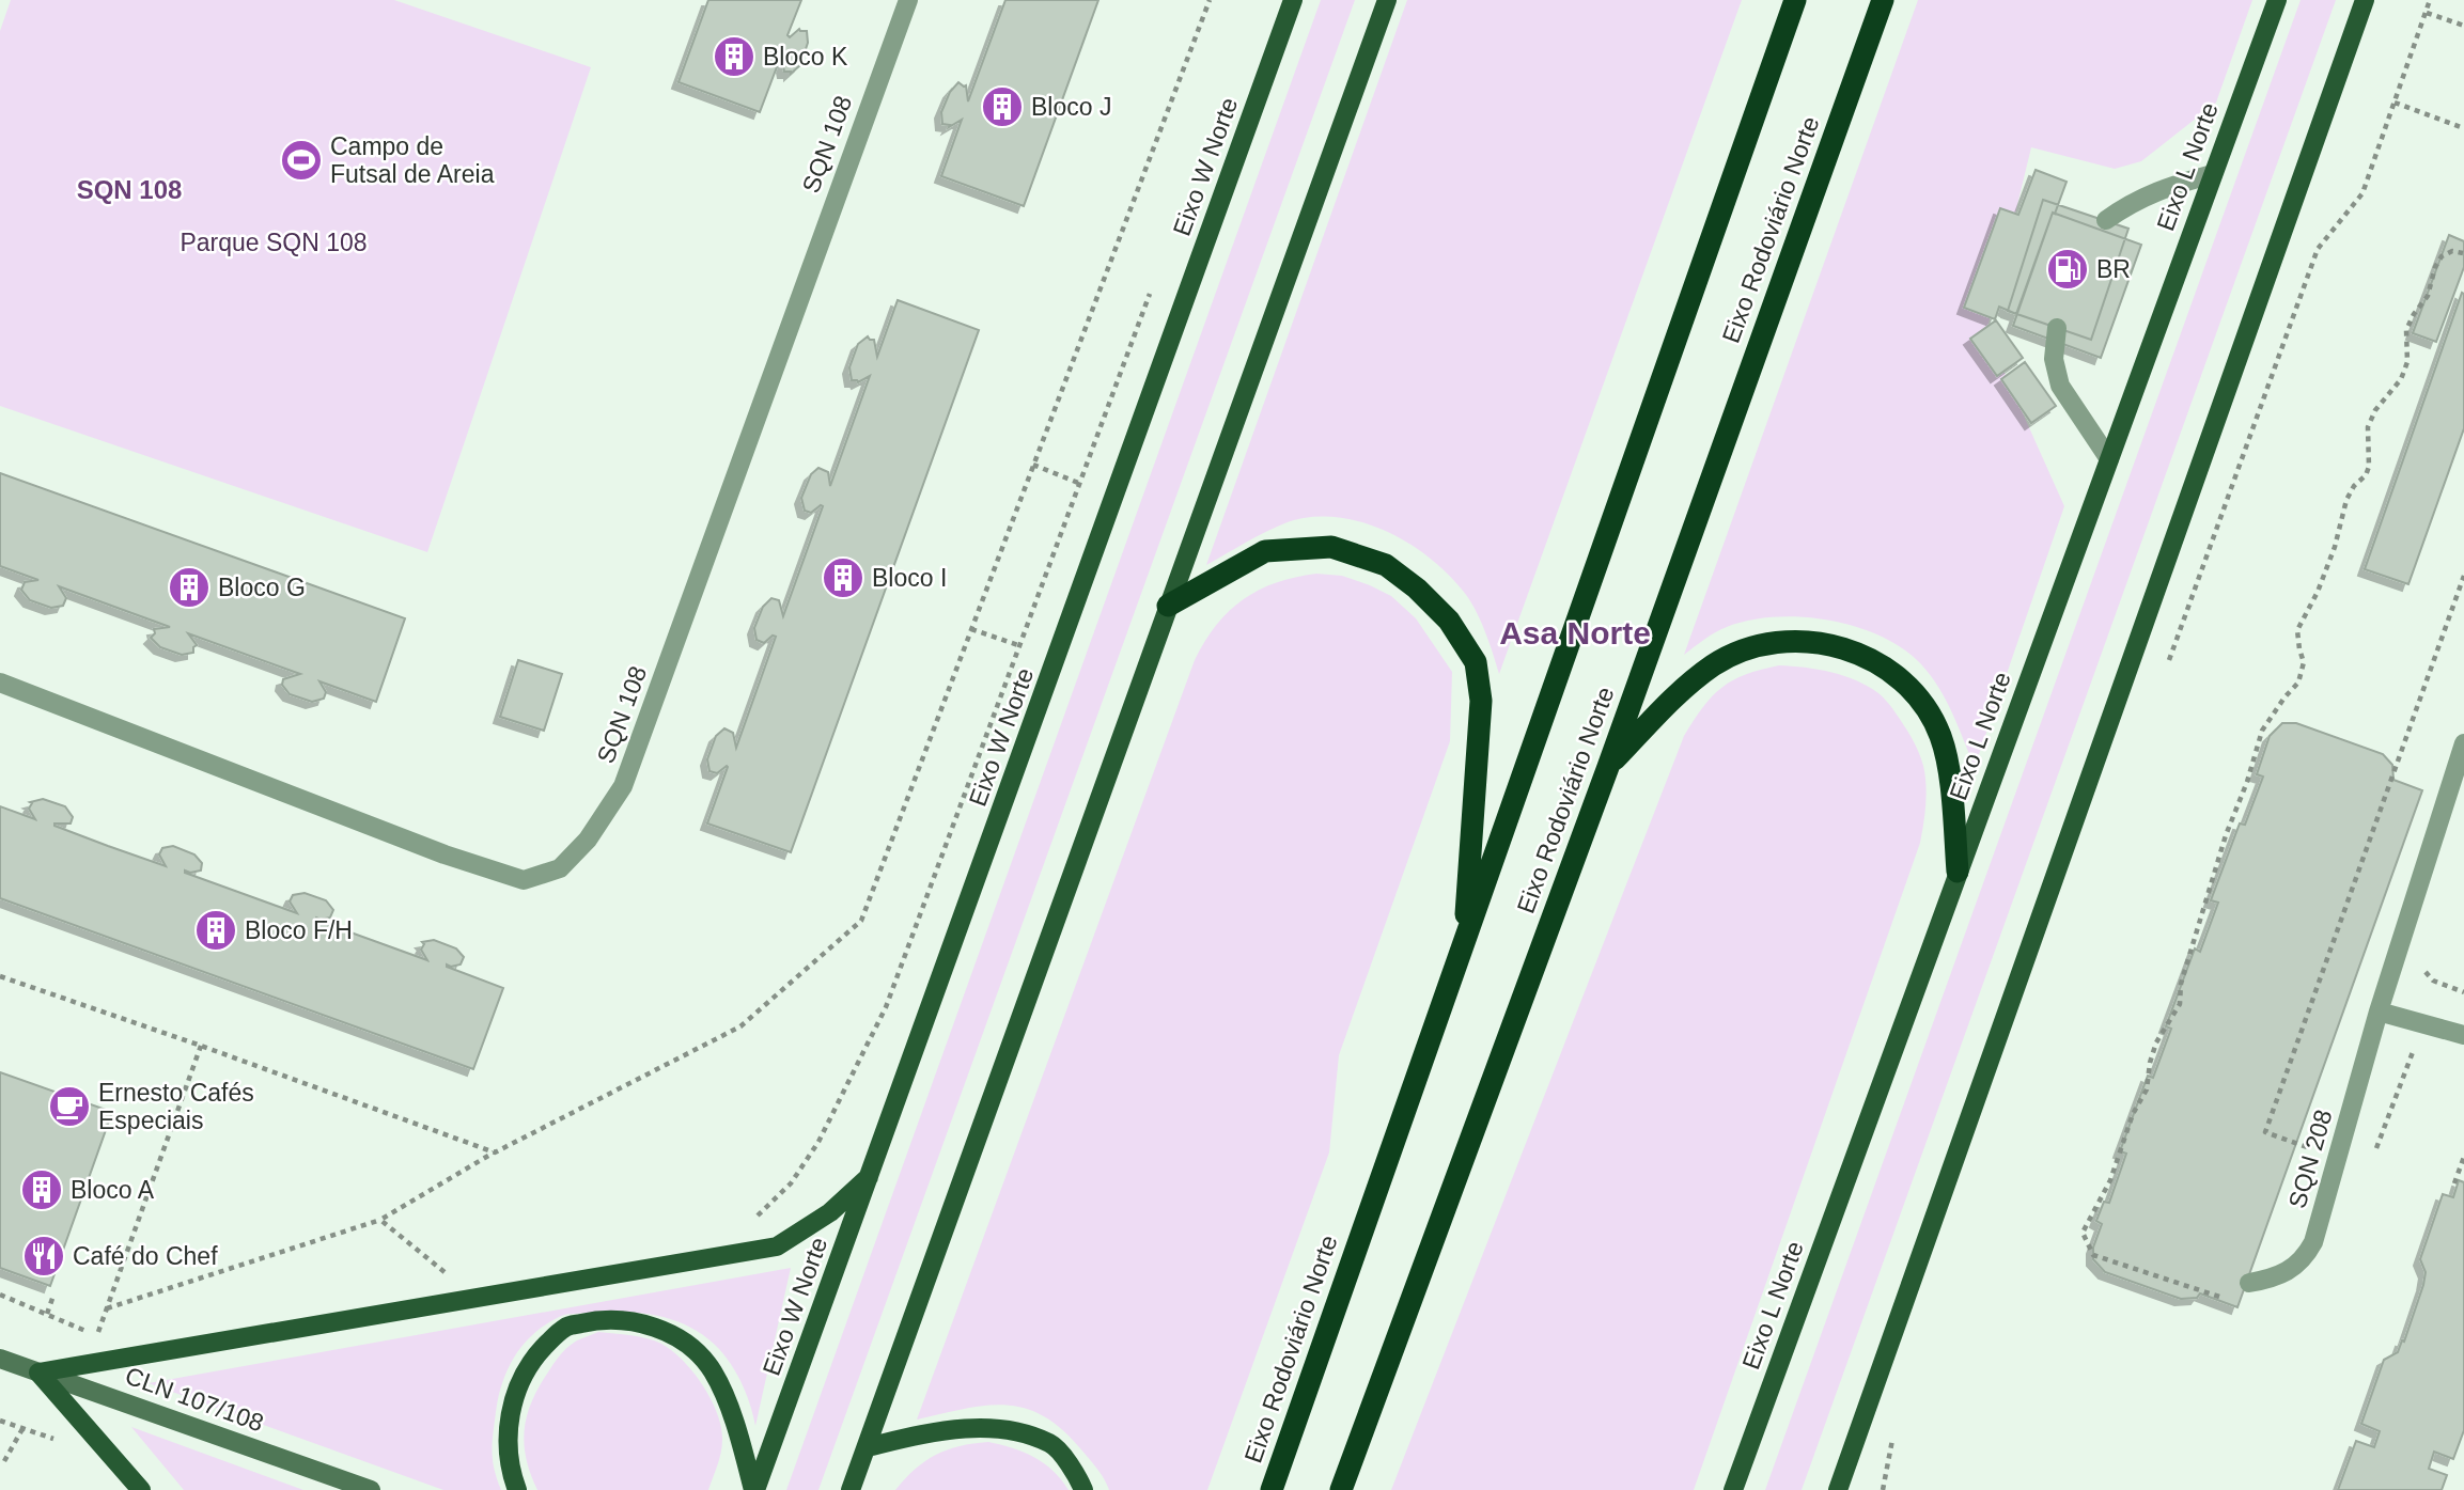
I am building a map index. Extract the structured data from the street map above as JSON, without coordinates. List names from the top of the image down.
{
  "streets": {
    "highway": ["Eixo Rodoviário Norte"],
    "main road": ["Eixo W Norte", "Eixo L Norte"],
    "street": ["SQN 108", "SQN 208", "CLN 107/108"]
  },
  "districts": ["SQN 108", "Asa Norte"],
  "parks": ["Parque SQN 108"],
  "places": {
    "building": [
      "Bloco K",
      "Bloco J",
      "Bloco I",
      "Bloco G",
      "Bloco F/H",
      "Bloco A"
    ],
    "sports": ["Campo de Futsal de Areia"],
    "fuel station": ["BR"],
    "cafe": ["Ernesto Cafés Especiais"],
    "restaurant": ["Café do Chef"]
  }
}
